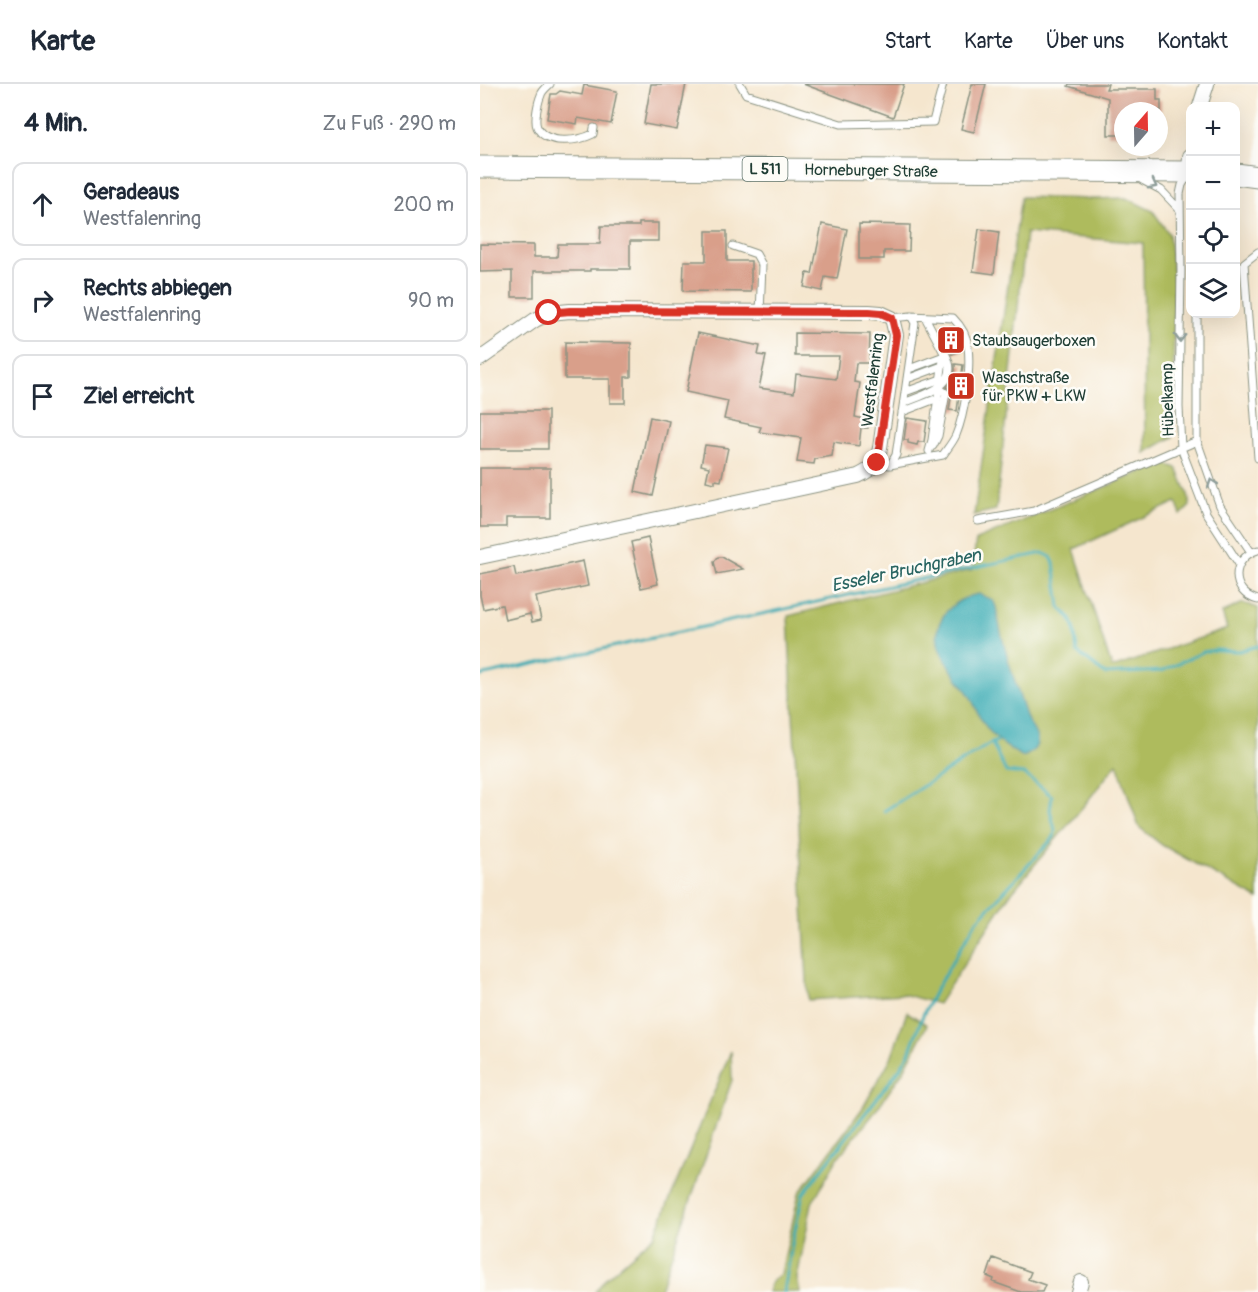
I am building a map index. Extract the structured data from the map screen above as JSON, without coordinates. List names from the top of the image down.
{
  "streets": {
    "main road": ["L 511", "Horneburger Straße"],
    "street": ["Westfalenring"],
    "lane": ["Hübelkamp"]
  },
  "water": ["Esseler Bruchgraben"],
  "places": {
    "building": ["Staubsaugerboxen", "Waschstraße für PKW + LKW"]
  },
  "north": "top",
  "page": {
    "header": "Karte",
    "nav": [
      "Start",
      "Karte",
      "Über uns",
      "Kontakt"
    ],
    "heading": ["4 Min.", "Zu Fuß · 290 m"],
    "map_buttons": ["+", "−"],
    "list": [
      ["Geradeaus", "Westfalenring", "200 m"],
      ["Rechts abbiegen", "Westfalenring", "90 m"],
      "Ziel erreicht"
    ]
  }
}
